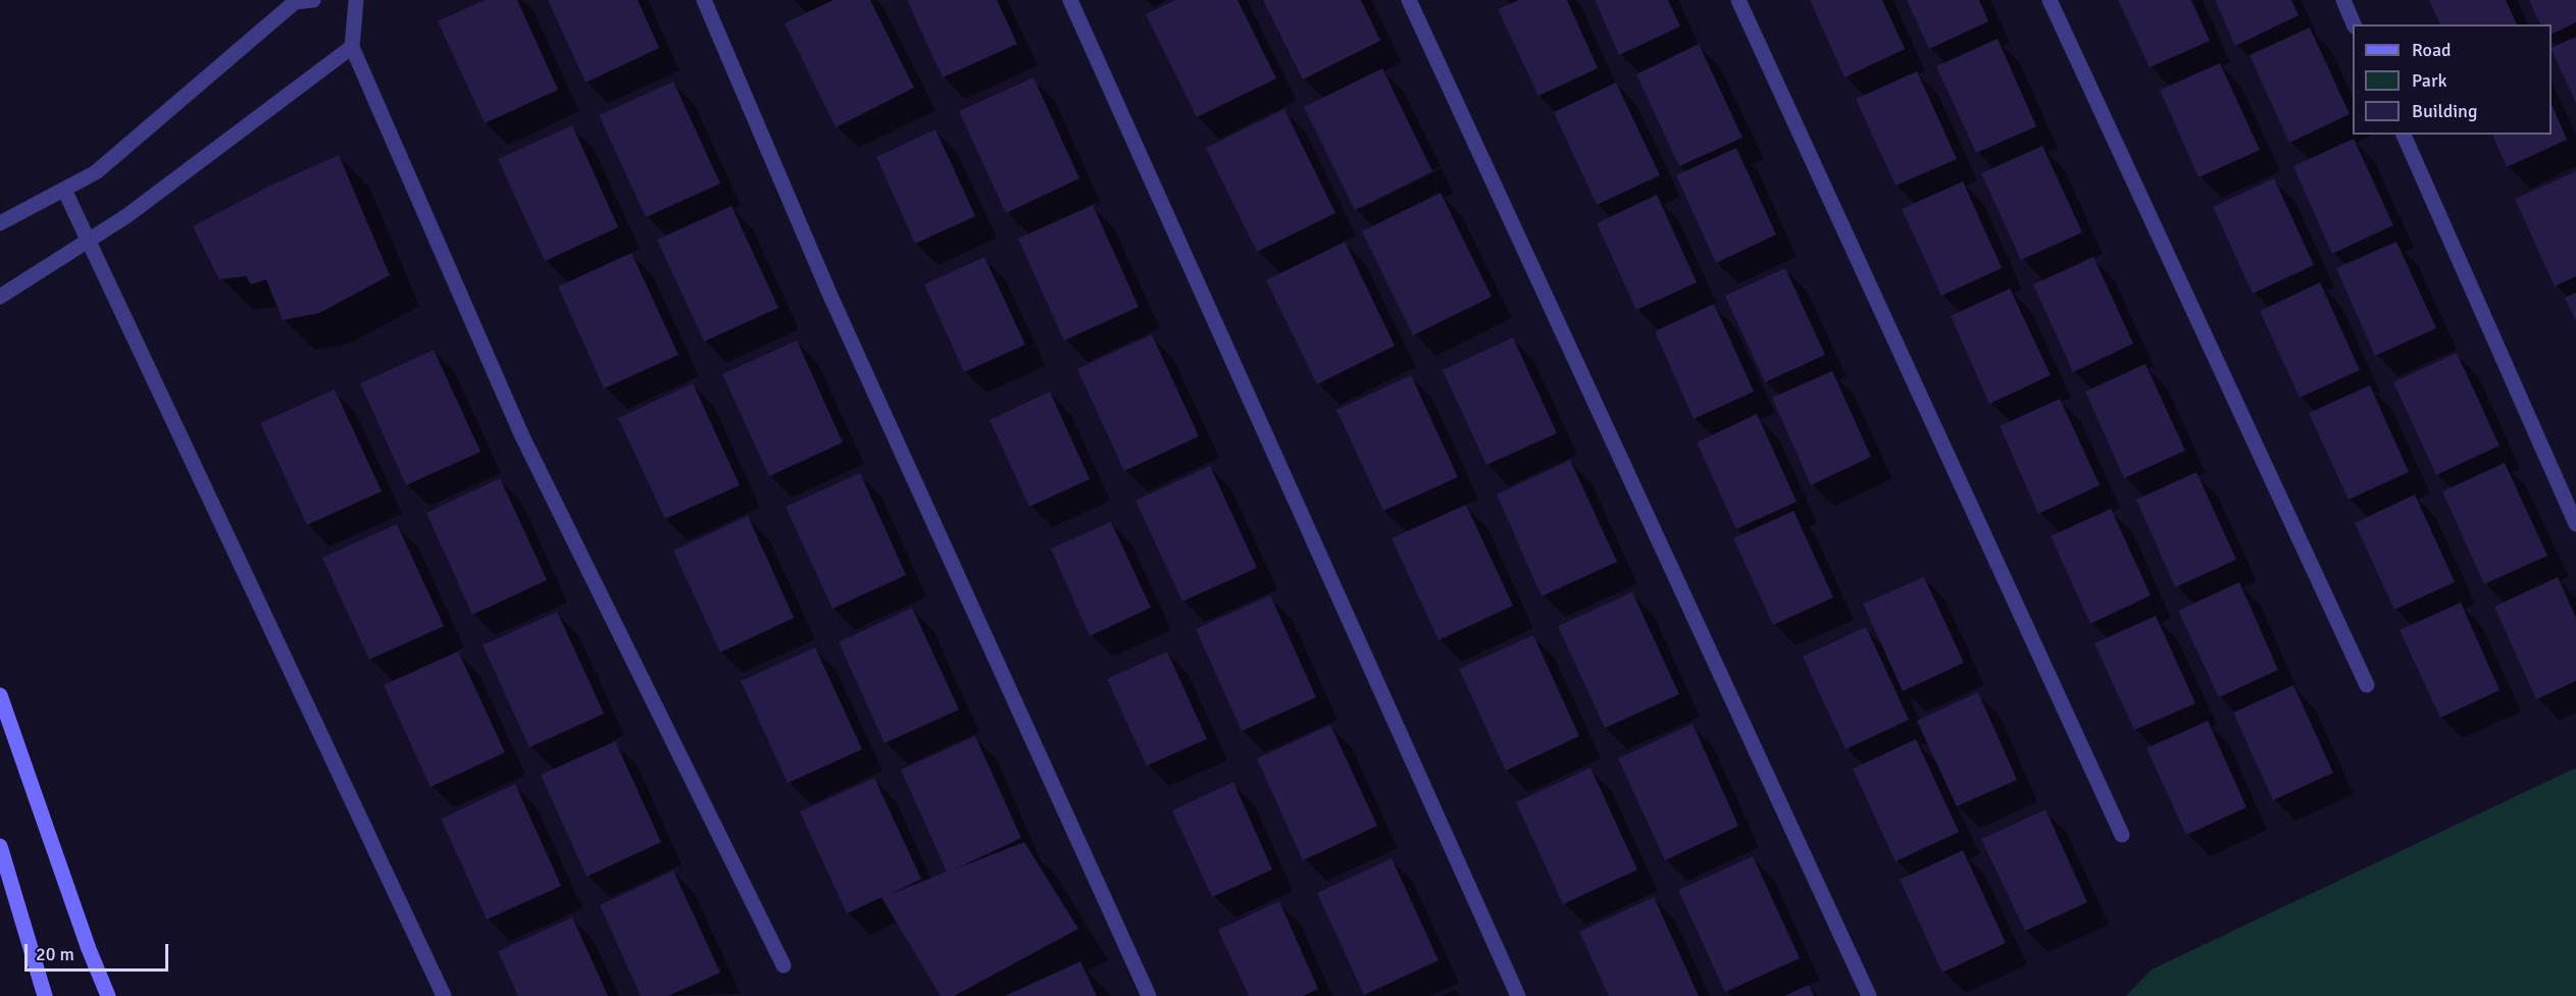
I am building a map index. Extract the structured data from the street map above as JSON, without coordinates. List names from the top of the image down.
{
  "legend": ["Road", "Park", "Building"],
  "scale_bar": "20 m"
}
